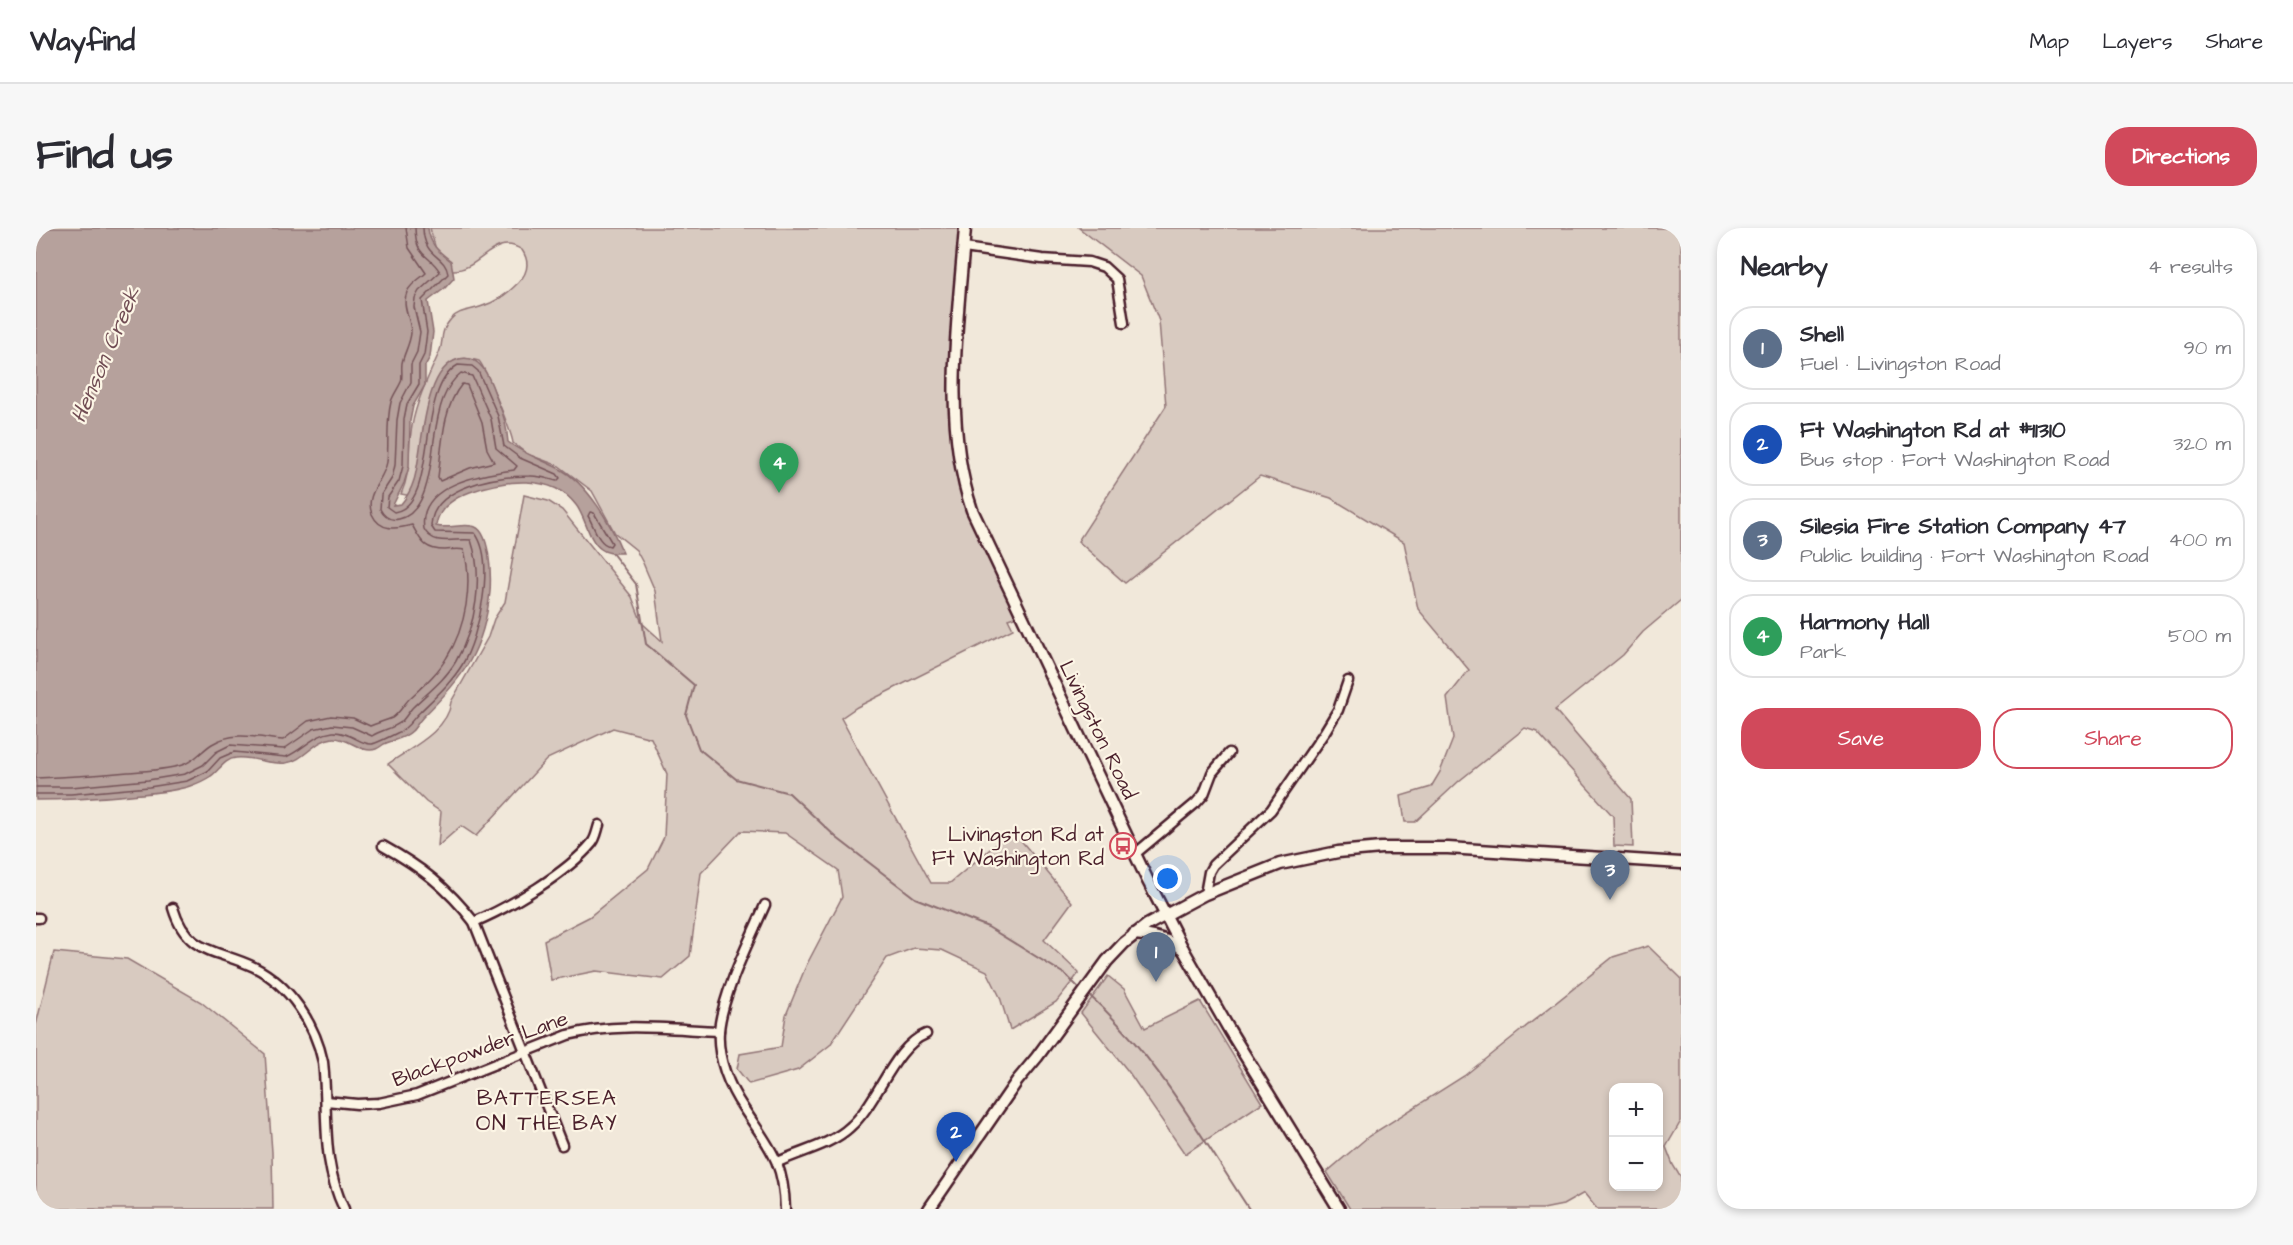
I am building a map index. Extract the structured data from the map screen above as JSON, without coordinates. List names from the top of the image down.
{
  "streets": {
    "main road": ["Livingston Road"],
    "street": ["Blackpowder Lane"]
  },
  "districts": ["BATTERSEA ON THE BAY"],
  "water": ["Henson Creek"],
  "places": {
    "bus stop": ["Livingston Rd at Ft Washington Rd"]
  },
  "page": {
    "header": "Wayfind",
    "nav": ["Map", "Layers", "Share"],
    "title": "Find us",
    "buttons": [
      "Directions",
      ["Save", "Share"]
    ],
    "heading": ["Nearby", "4 results"],
    "list": [
      {
        "mark": "1",
        "name": "Shell",
        "note": "Fuel · Livingston Road",
        "value": "90 m"
      },
      {
        "mark": "2",
        "name": "Ft Washington Rd at #11310",
        "note": "Bus stop · Fort Washington Road",
        "value": "320 m"
      },
      {
        "mark": "3",
        "name": "Silesia Fire Station Company 47",
        "note": "Public building · Fort Washington Road",
        "value": "400 m"
      },
      {
        "mark": "4",
        "name": "Harmony Hall",
        "note": "Park",
        "value": "500 m"
      }
    ],
    "pins": [
      "4",
      "3",
      "1",
      "2"
    ],
    "map_buttons": ["+", "−"]
  }
}
